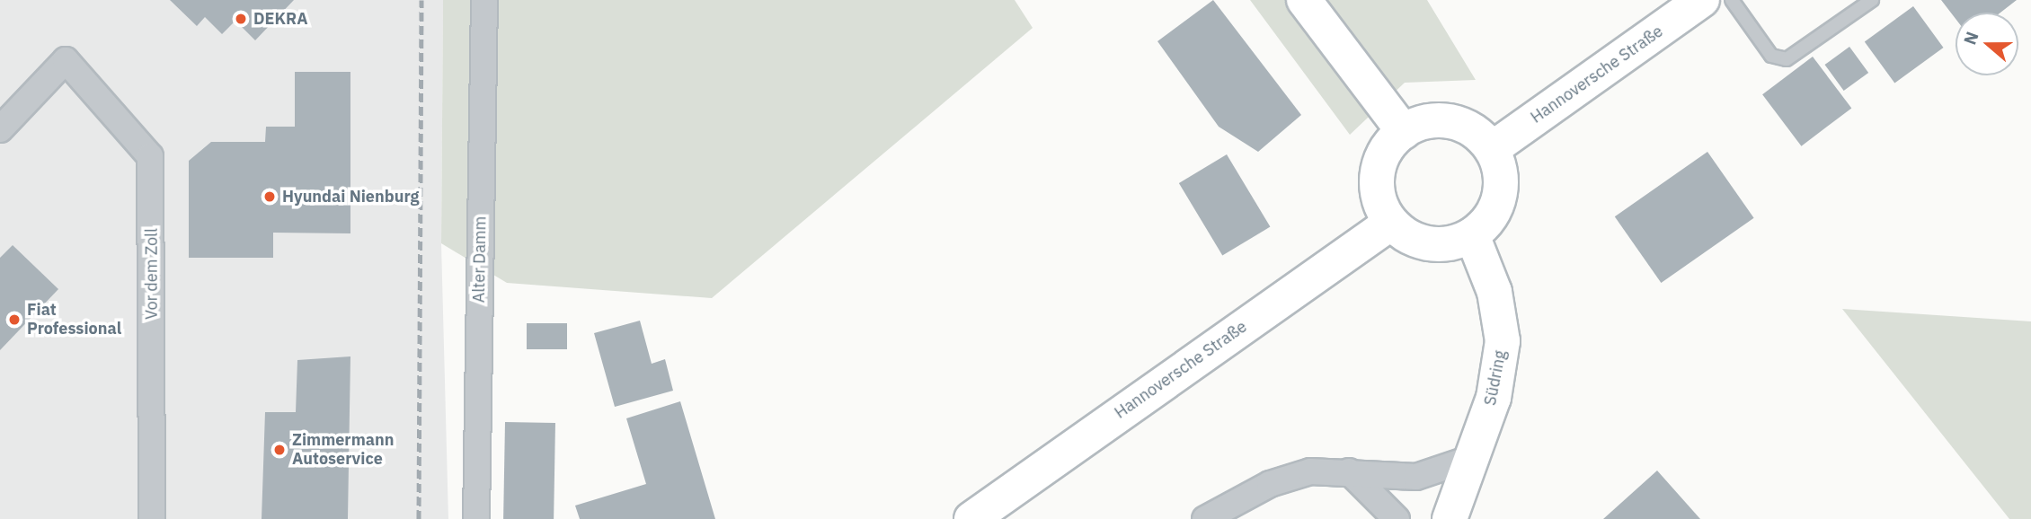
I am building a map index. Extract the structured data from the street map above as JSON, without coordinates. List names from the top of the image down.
{
  "streets": {
    "main road": ["Hannoversche Straße", "Südring"],
    "street": ["Alter Damm", "Vor dem Zoll"]
  },
  "crossings": [
    ["Hannoversche Straße", "Südring"]
  ],
  "places": [
    "DEKRA",
    "Hyundai Nienburg",
    "Fiat Professional",
    "Zimmermann Autoservice"
  ],
  "north": "left"
}
